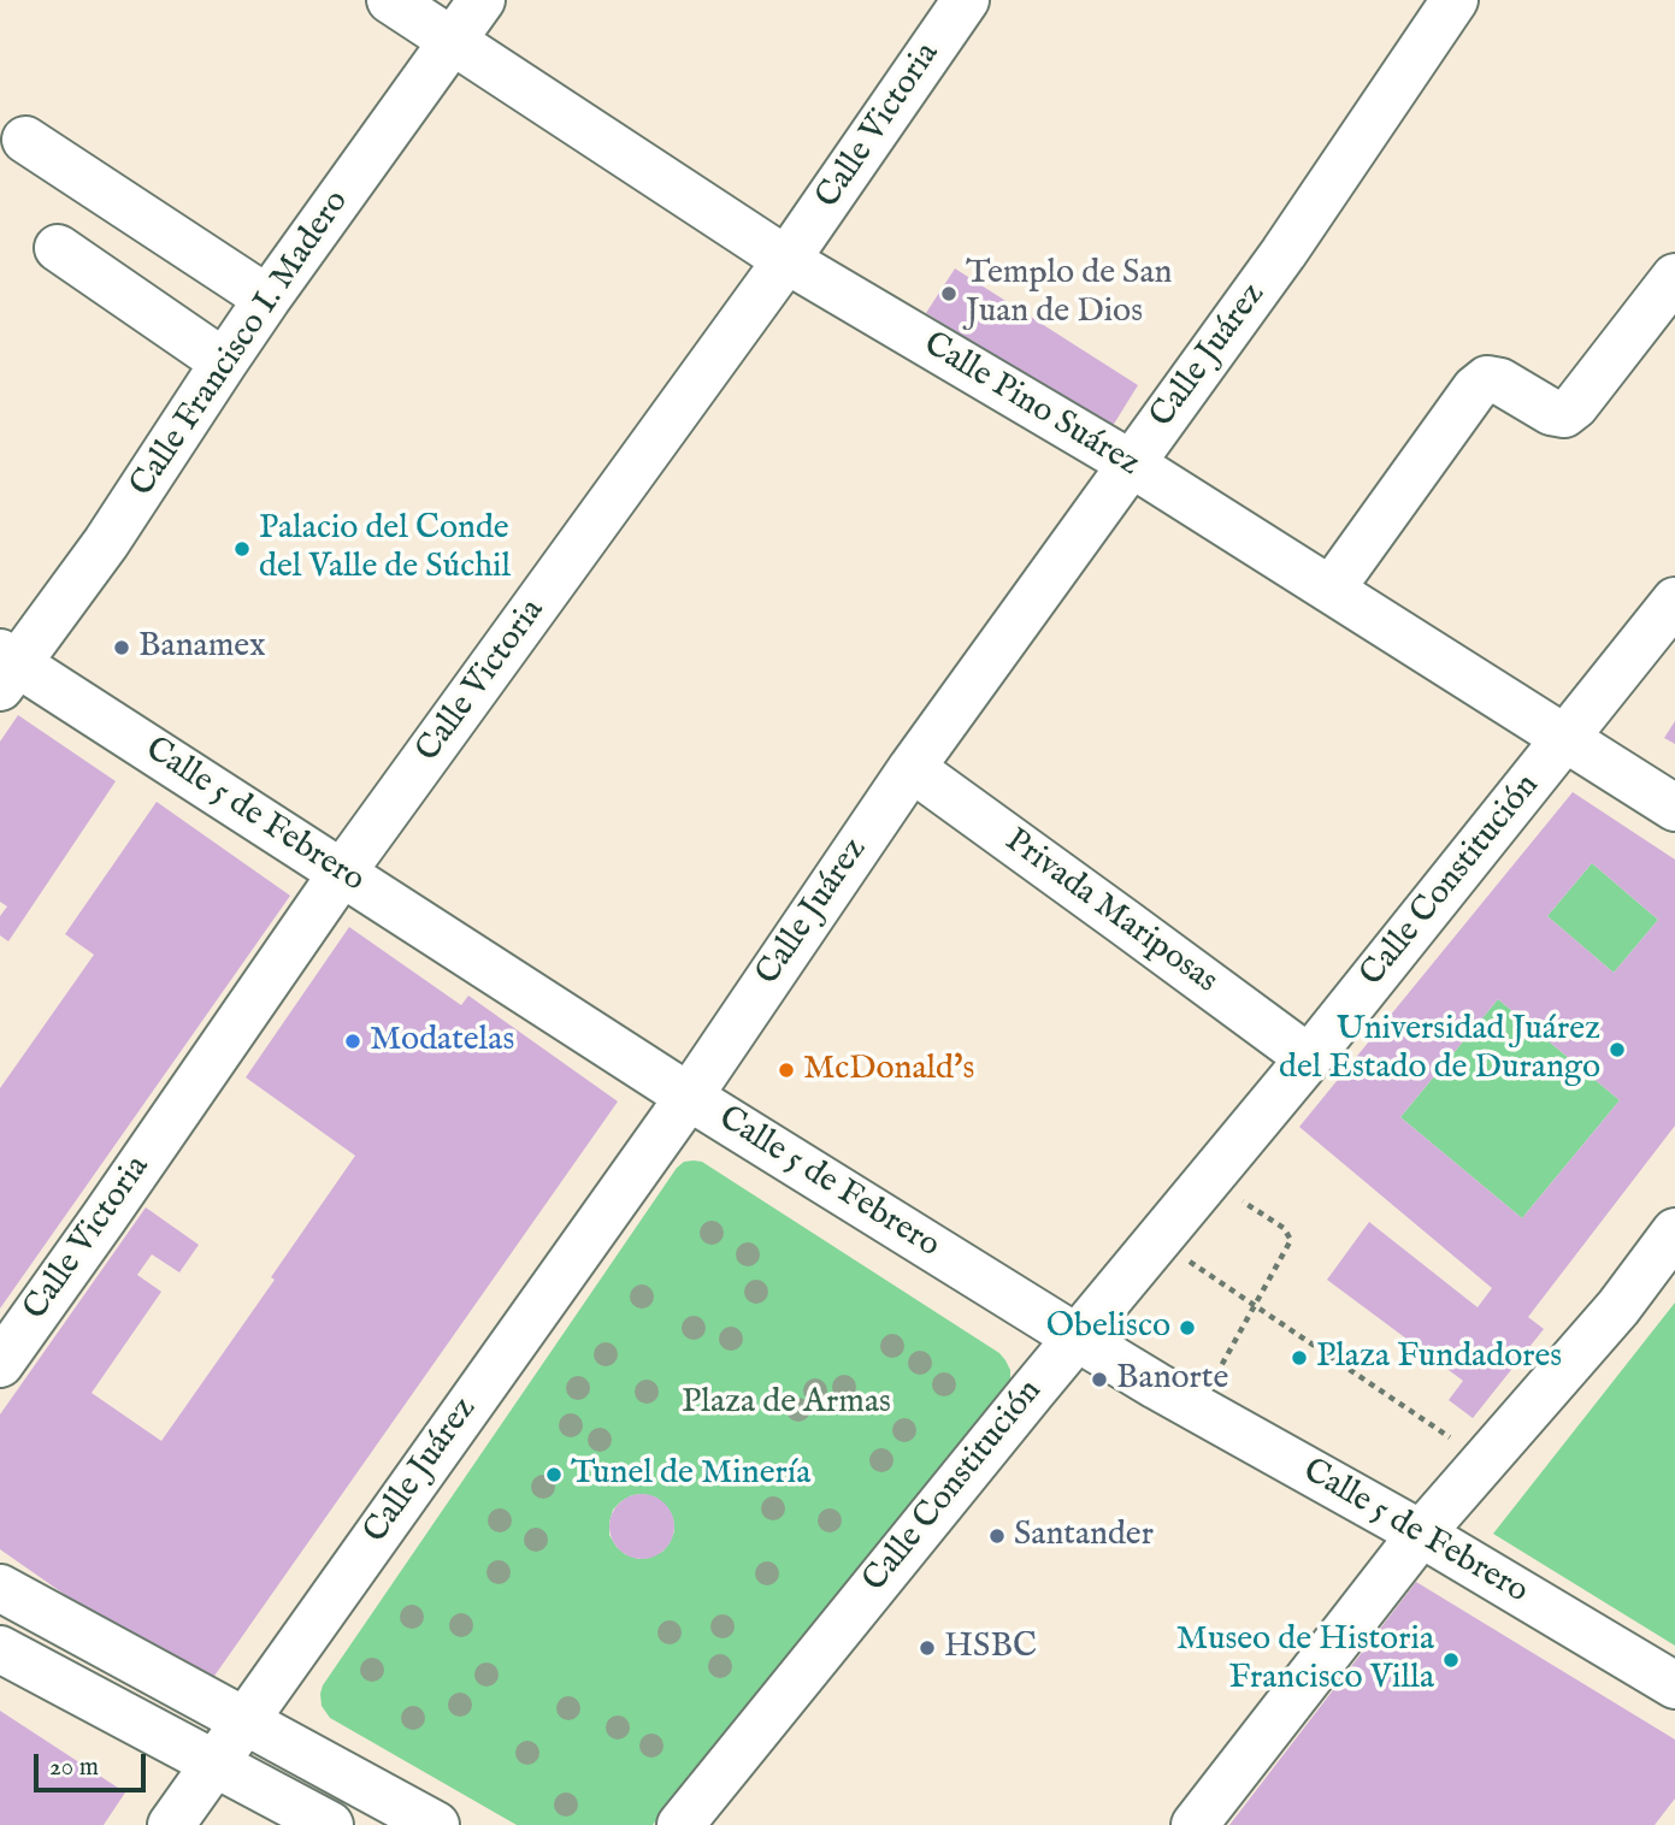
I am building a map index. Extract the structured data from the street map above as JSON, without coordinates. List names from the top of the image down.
{
  "streets": {
    "street": [
      "Calle Victoria",
      "Calle Francisco I. Madero",
      "Calle Juárez",
      "Calle Pino Suárez",
      "Calle 5 de Febrero",
      "Calle Constitución",
      "Privada Mariposas"
    ]
  },
  "crossings": [
    ["Calle Victoria", "Calle Pino Suárez"],
    ["Calle Victoria", "Calle 5 de Febrero"],
    ["Calle Francisco I. Madero", "Calle Pino Suárez"],
    ["Calle Francisco I. Madero", "Calle 5 de Febrero"],
    ["Calle Juárez", "Calle Pino Suárez"],
    ["Calle Juárez", "Calle 5 de Febrero"],
    ["Calle Juárez", "Privada Mariposas"],
    ["Calle Pino Suárez", "Calle Constitución"],
    ["Calle 5 de Febrero", "Calle Constitución"],
    ["Calle Constitución", "Privada Mariposas"]
  ],
  "parks": ["Plaza de Armas"],
  "places": [
    "Templo de San Juan de Dios",
    "Palacio del Conde del Valle de Súchil",
    "Banamex",
    "Modatelas",
    "Universidad Juárez del Estado de Durango",
    "McDonald's",
    "Obelisco",
    "Plaza Fundadores",
    "Banorte",
    "Tunel de Minería",
    "Santander",
    "HSBC",
    "Museo de Historia Francisco Villa"
  ],
  "scale_bar": "20 m"
}
